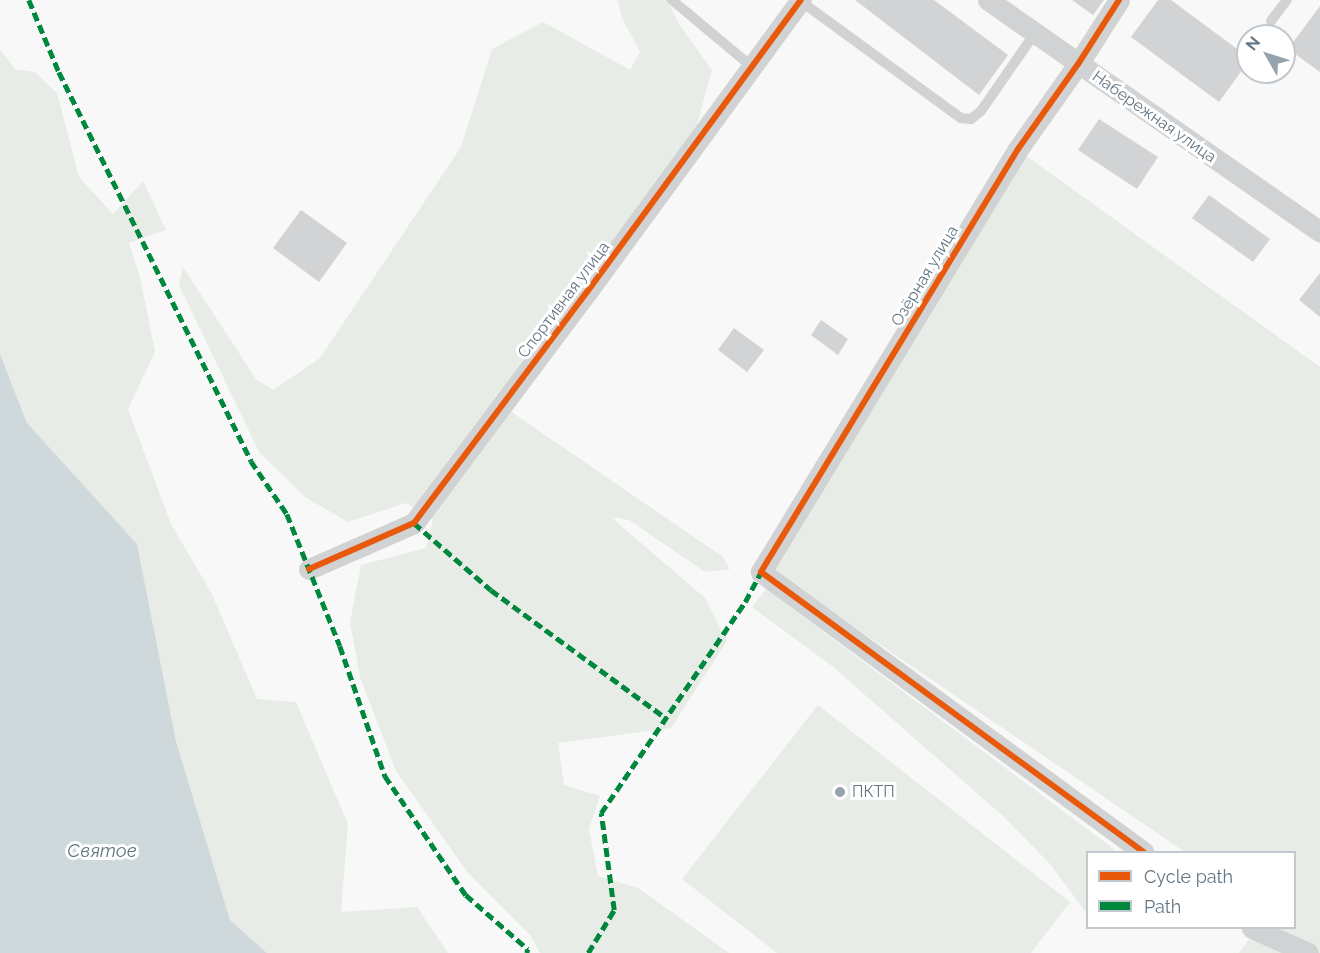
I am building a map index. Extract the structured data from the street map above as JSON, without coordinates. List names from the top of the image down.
{
  "streets": {
    "street": ["Набережная улица", "Озёрная улица", "Спортивная улица"]
  },
  "crossings": [
    ["Набережная улица", "Озёрная улица"]
  ],
  "water": ["Святое"],
  "places": ["ПКТП"],
  "legend": ["Cycle path", "Path"],
  "north": "top left"
}
